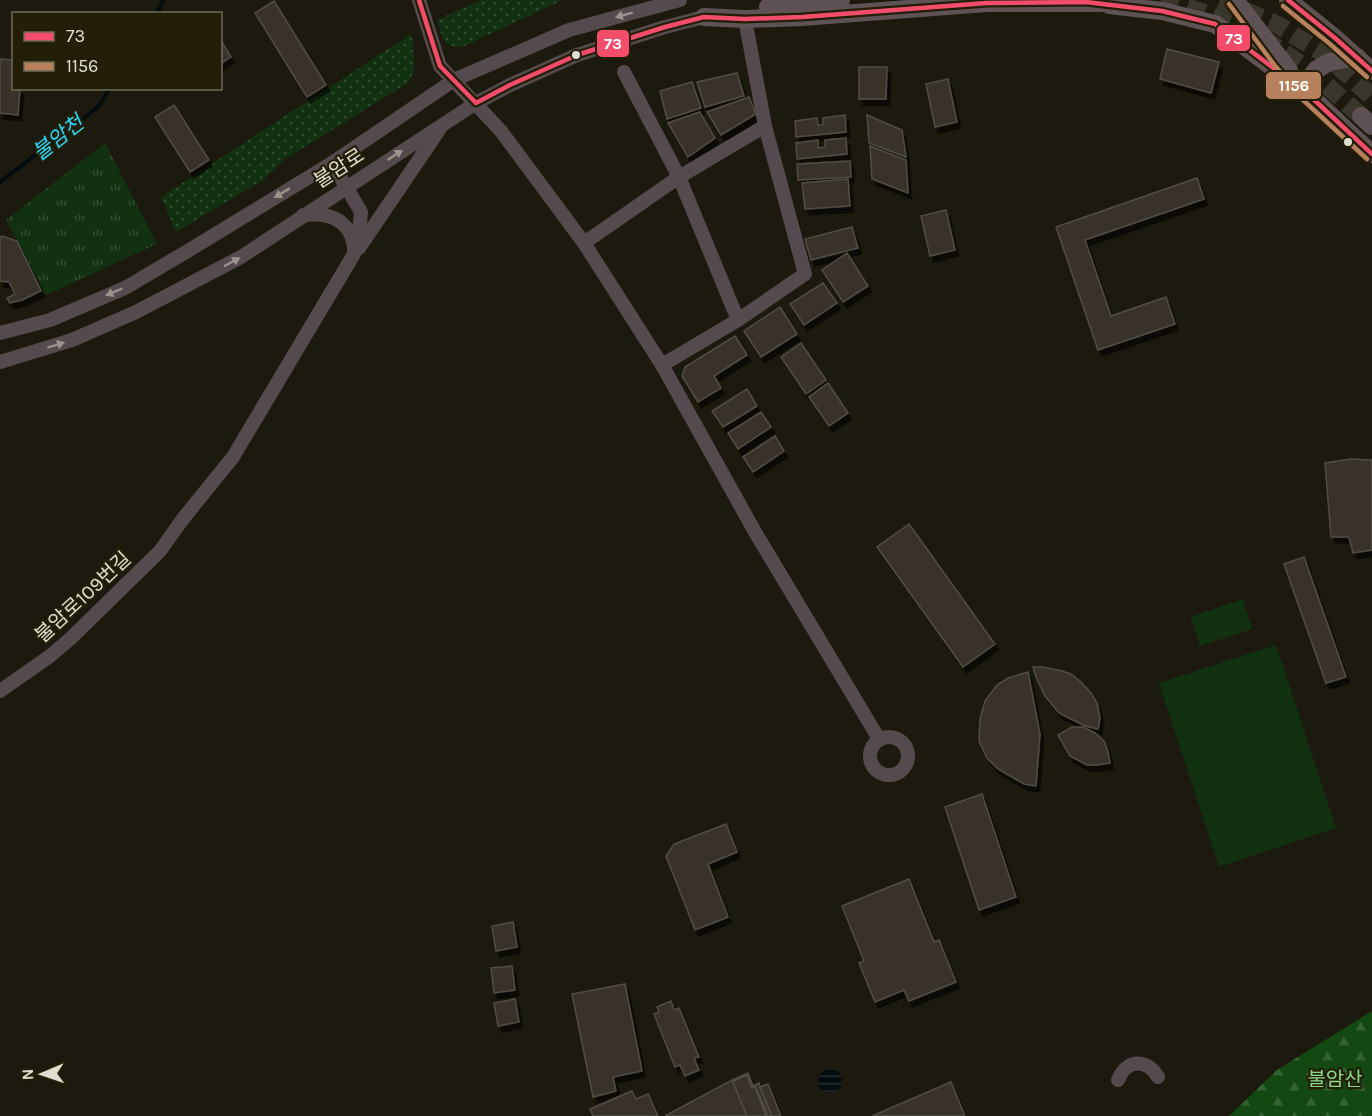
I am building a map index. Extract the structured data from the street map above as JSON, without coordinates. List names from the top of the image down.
{
  "streets": {
    "street": ["불암로", "불암로109번길"]
  },
  "water": ["불암천"],
  "parks": ["불암산"],
  "lines": ["transit line 73", "transit line 1156"],
  "legend": ["73", "1156"],
  "north": "left"
}
